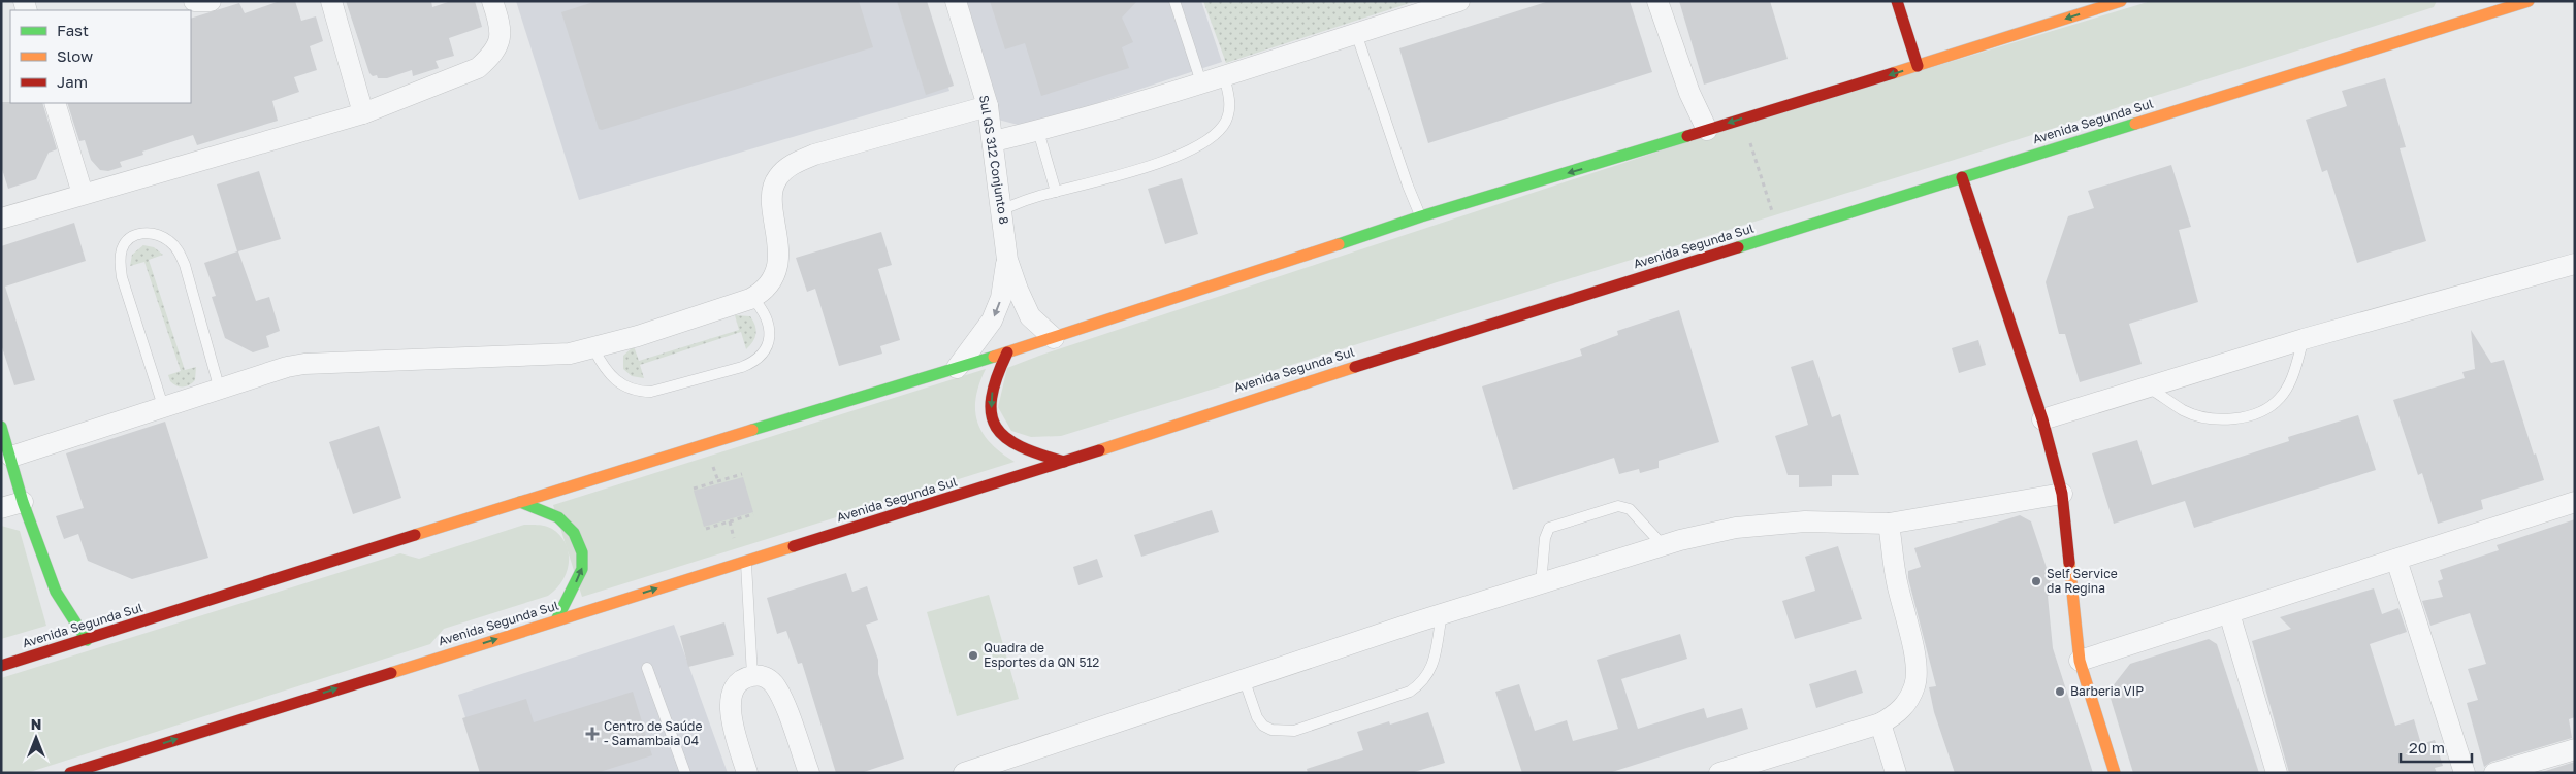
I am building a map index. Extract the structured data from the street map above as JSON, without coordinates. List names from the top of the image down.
{
  "streets": {
    "main road": ["Avenida Segunda Sul"],
    "street": ["Sul QS 312 Conjunto 8"]
  },
  "crossings": [
    ["Avenida Segunda Sul", "Sul QS 312 Conjunto 8"]
  ],
  "places": {
    "other": ["Self Service da Regina", "Quadra de Esportes da QN 512", "Barberia VIP"],
    "health": ["Centro de Saúde - Samambaia 04"]
  },
  "legend": ["Fast", "Slow", "Jam"],
  "scale_bar": "20 m",
  "north": "top"
}
